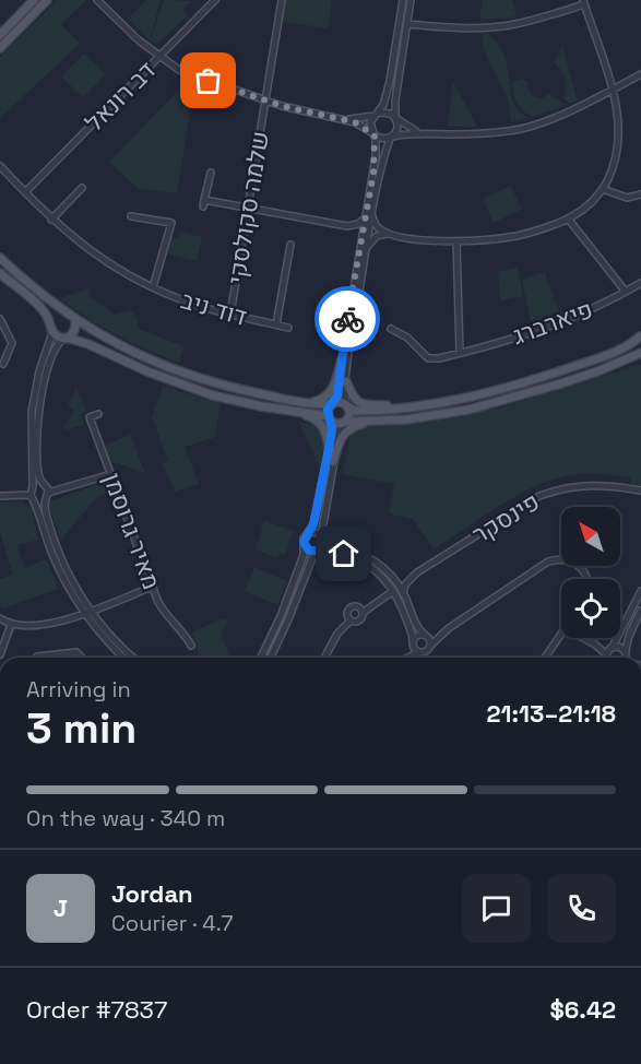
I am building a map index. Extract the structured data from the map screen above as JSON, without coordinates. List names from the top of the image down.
{
  "streets": {
    "street": [
      "דב רונאל",
      "שלמה סקולסקי",
      "דוד ניב",
      "פיארברג",
      "פינסקר",
      "מאיר גרוסמן"
    ]
  },
  "crossings": [
    ["דב רונאל", "דוד ניב"],
    ["שלמה סקולסקי", "דוד ניב"]
  ],
  "north": "top left",
  "page": {
    "heading": ["3 min", "Arriving in", "21:13–21:18"],
    "panel": [
      "Jordan",
      "Courier · 4.7",
      "Order #7837",
      "$6.42"
    ],
    "bar": "On the way · 340 m",
    "round": "J"
  }
}
